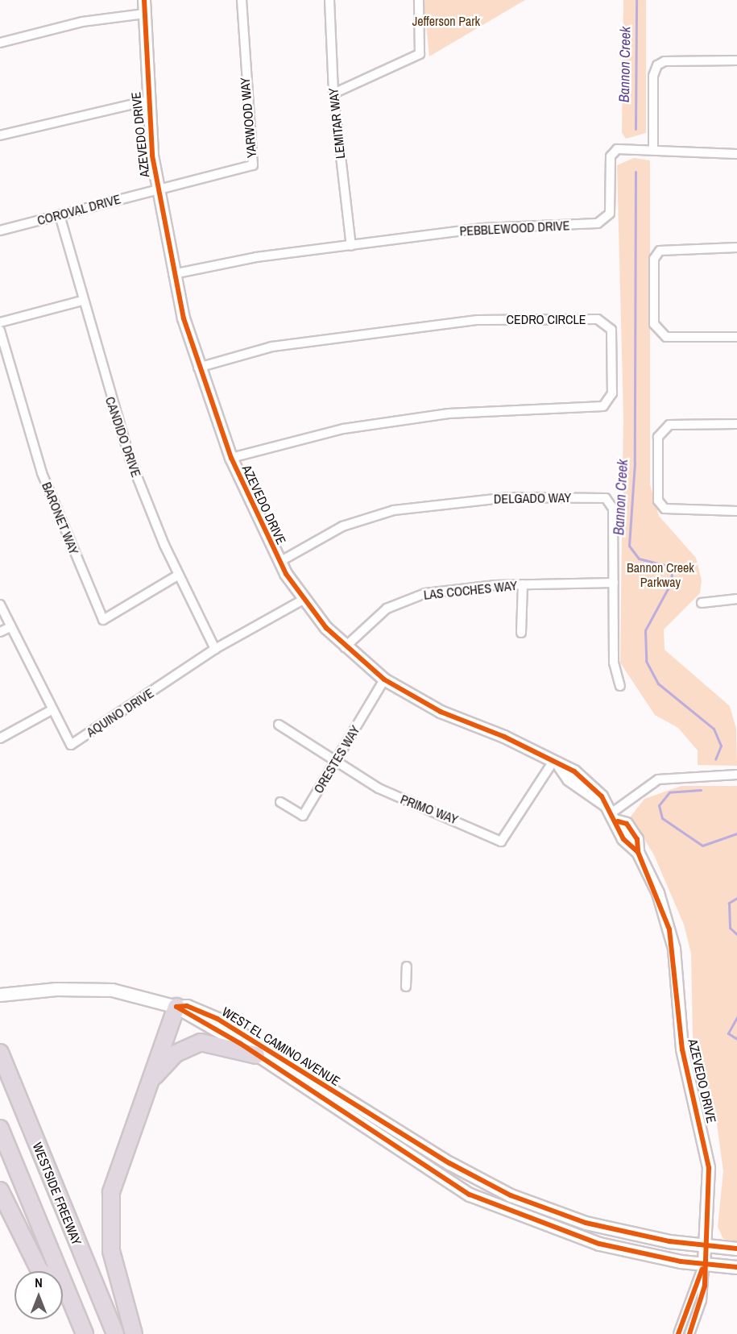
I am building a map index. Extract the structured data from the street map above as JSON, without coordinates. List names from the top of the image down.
{
  "streets": {
    "highway": ["WESTSIDE FREEWAY"],
    "main road": ["WEST EL CAMINO AVENUE"],
    "street": [
      "YARWOOD WAY",
      "LEMITAR WAY",
      "AZEVEDO DRIVE",
      "COROVAL DRIVE",
      "PEBBLEWOOD DRIVE",
      "CEDRO CIRCLE",
      "CANDIDO DRIVE",
      "DELGADO WAY",
      "BARONET WAY",
      "LAS COCHES WAY",
      "AQUINO DRIVE",
      "ORESTES WAY",
      "PRIMO WAY"
    ]
  },
  "crossings": [
    ["YARWOOD WAY", "AZEVEDO DRIVE"],
    ["YARWOOD WAY", "COROVAL DRIVE"],
    ["LEMITAR WAY", "PEBBLEWOOD DRIVE"],
    ["AZEVEDO DRIVE", "COROVAL DRIVE"],
    ["AZEVEDO DRIVE", "PEBBLEWOOD DRIVE"],
    ["AZEVEDO DRIVE", "CEDRO CIRCLE"],
    ["AZEVEDO DRIVE", "DELGADO WAY"],
    ["AZEVEDO DRIVE", "LAS COCHES WAY"],
    ["AZEVEDO DRIVE", "AQUINO DRIVE"],
    ["AZEVEDO DRIVE", "ORESTES WAY"],
    ["AZEVEDO DRIVE", "PRIMO WAY"],
    ["AZEVEDO DRIVE", "WEST EL CAMINO AVENUE"],
    ["COROVAL DRIVE", "CANDIDO DRIVE"],
    ["CANDIDO DRIVE", "BARONET WAY"],
    ["CANDIDO DRIVE", "AQUINO DRIVE"],
    ["DELGADO WAY", "LAS COCHES WAY"],
    ["ORESTES WAY", "PRIMO WAY"]
  ],
  "water": ["Bannon Creek"],
  "parks": ["Jefferson Park", "Bannon Creek Parkway"],
  "north": "top"
}
